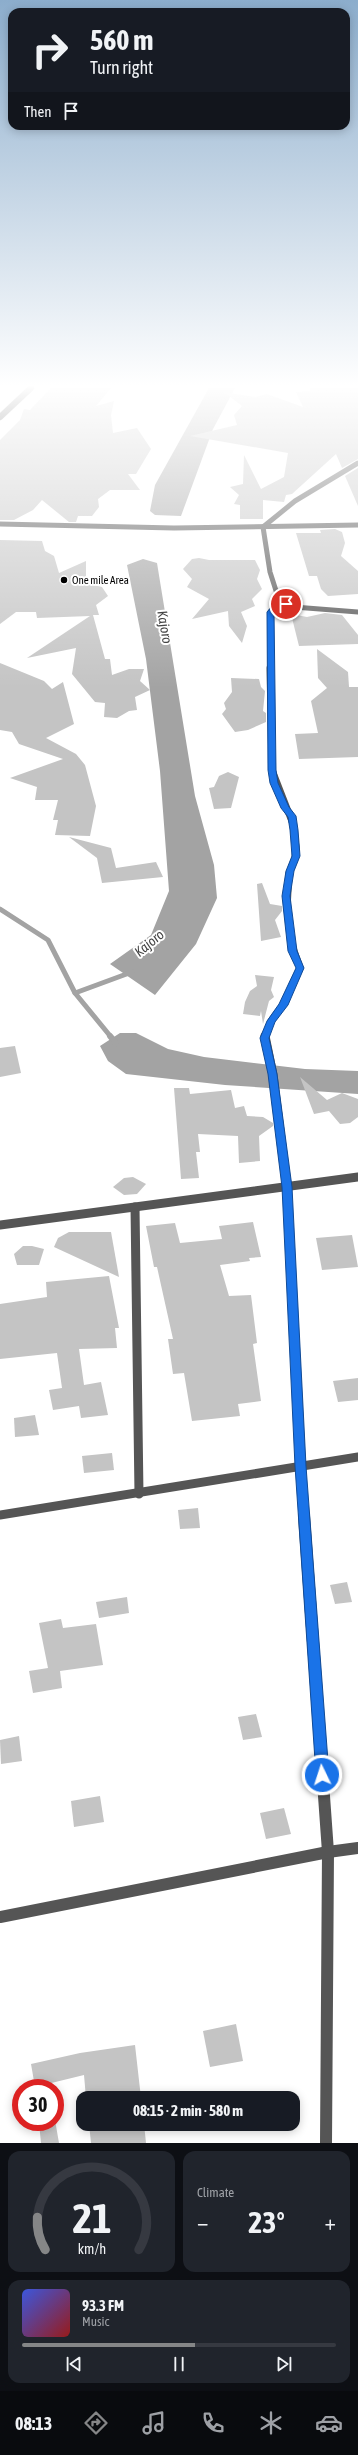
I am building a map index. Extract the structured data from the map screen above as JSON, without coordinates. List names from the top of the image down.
{
  "water": ["Kajoro"],
  "places": ["One mile Area"],
  "page": {
    "turn": ["560 m", "Turn right"],
    "then": "Then",
    "limit": "30",
    "trip": "08:15 · 2 min · 580 m",
    "tile": "Climate",
    "heat": ["−", "23°", "+"],
    "song": ["93.3 FM", "Music"],
    "tabs": "08:13",
    "gauge": ["21", "km/h"]
  }
}
